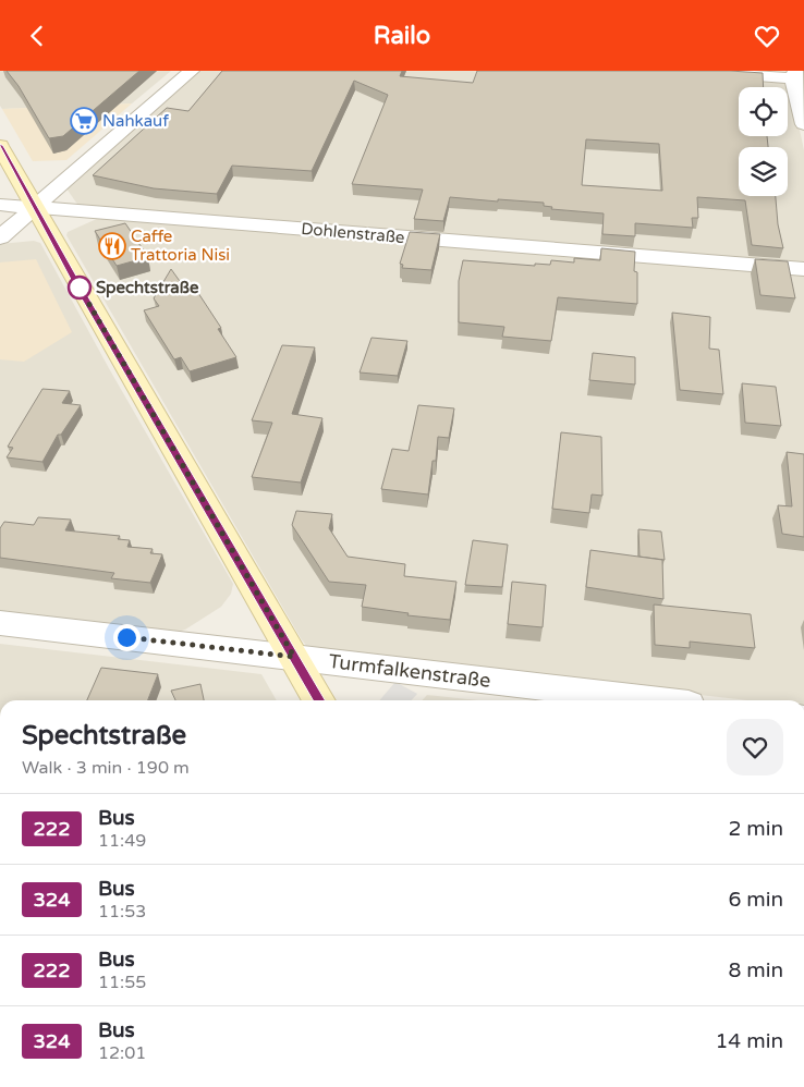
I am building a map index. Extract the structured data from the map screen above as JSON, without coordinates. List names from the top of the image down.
{
  "streets": {
    "street": ["Dohlenstraße", "Turmfalkenstraße"]
  },
  "places": {
    "supermarket": ["Nahkauf"],
    "restaurant": ["Caffe Trattoria Nisi"],
    "other": ["Spechtstraße"]
  },
  "lines": ["bus line 222"],
  "page": {
    "header": "Railo",
    "heading": ["Spechtstraße", "Walk · 3 min · 190 m"],
    "list": [
      {
        "mark": "222",
        "name": "Bus",
        "note": "11:49",
        "value": "2 min"
      },
      {
        "mark": "324",
        "name": "Bus",
        "note": "11:53",
        "value": "6 min"
      },
      {
        "mark": "222",
        "name": "Bus",
        "note": "11:55",
        "value": "8 min"
      },
      {
        "mark": "324",
        "name": "Bus",
        "note": "12:01",
        "value": "14 min"
      }
    ]
  }
}
